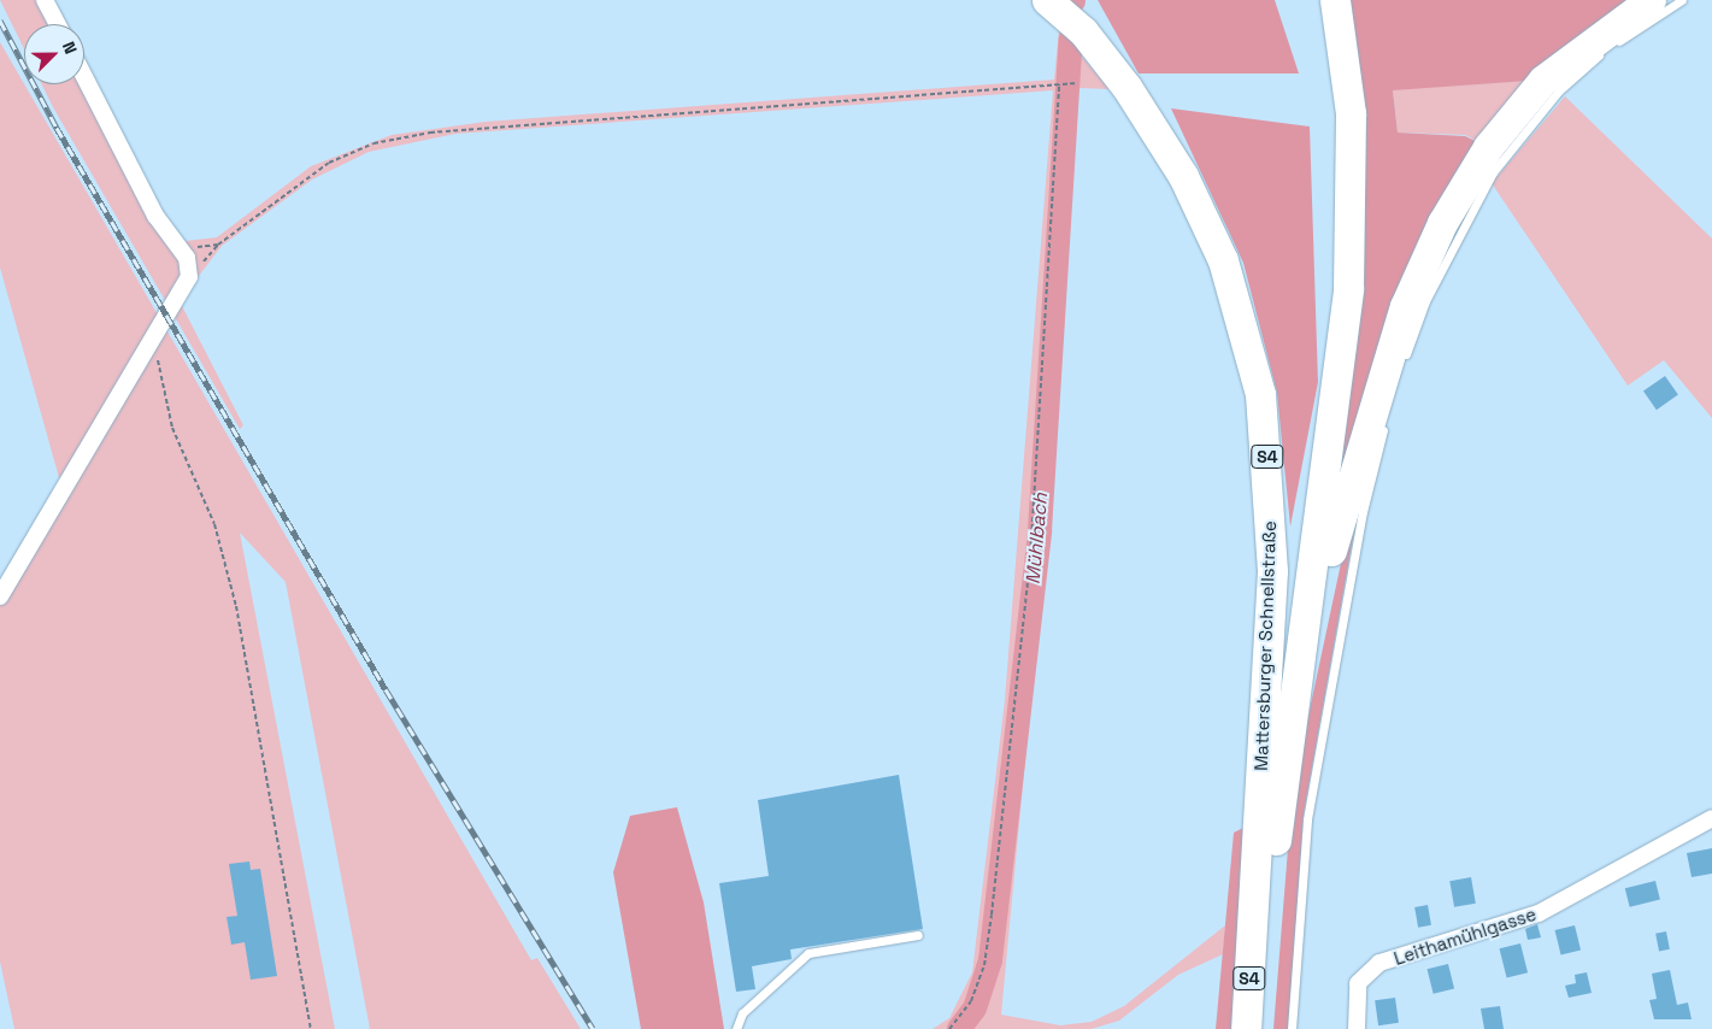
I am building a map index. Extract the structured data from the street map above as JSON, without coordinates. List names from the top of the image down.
{
  "streets": {
    "highway": ["S4", "Mattersburger Schnellstraße"],
    "street": ["Leithamühlgasse"]
  },
  "water": ["Mühlbach"],
  "north": "top right"
}
